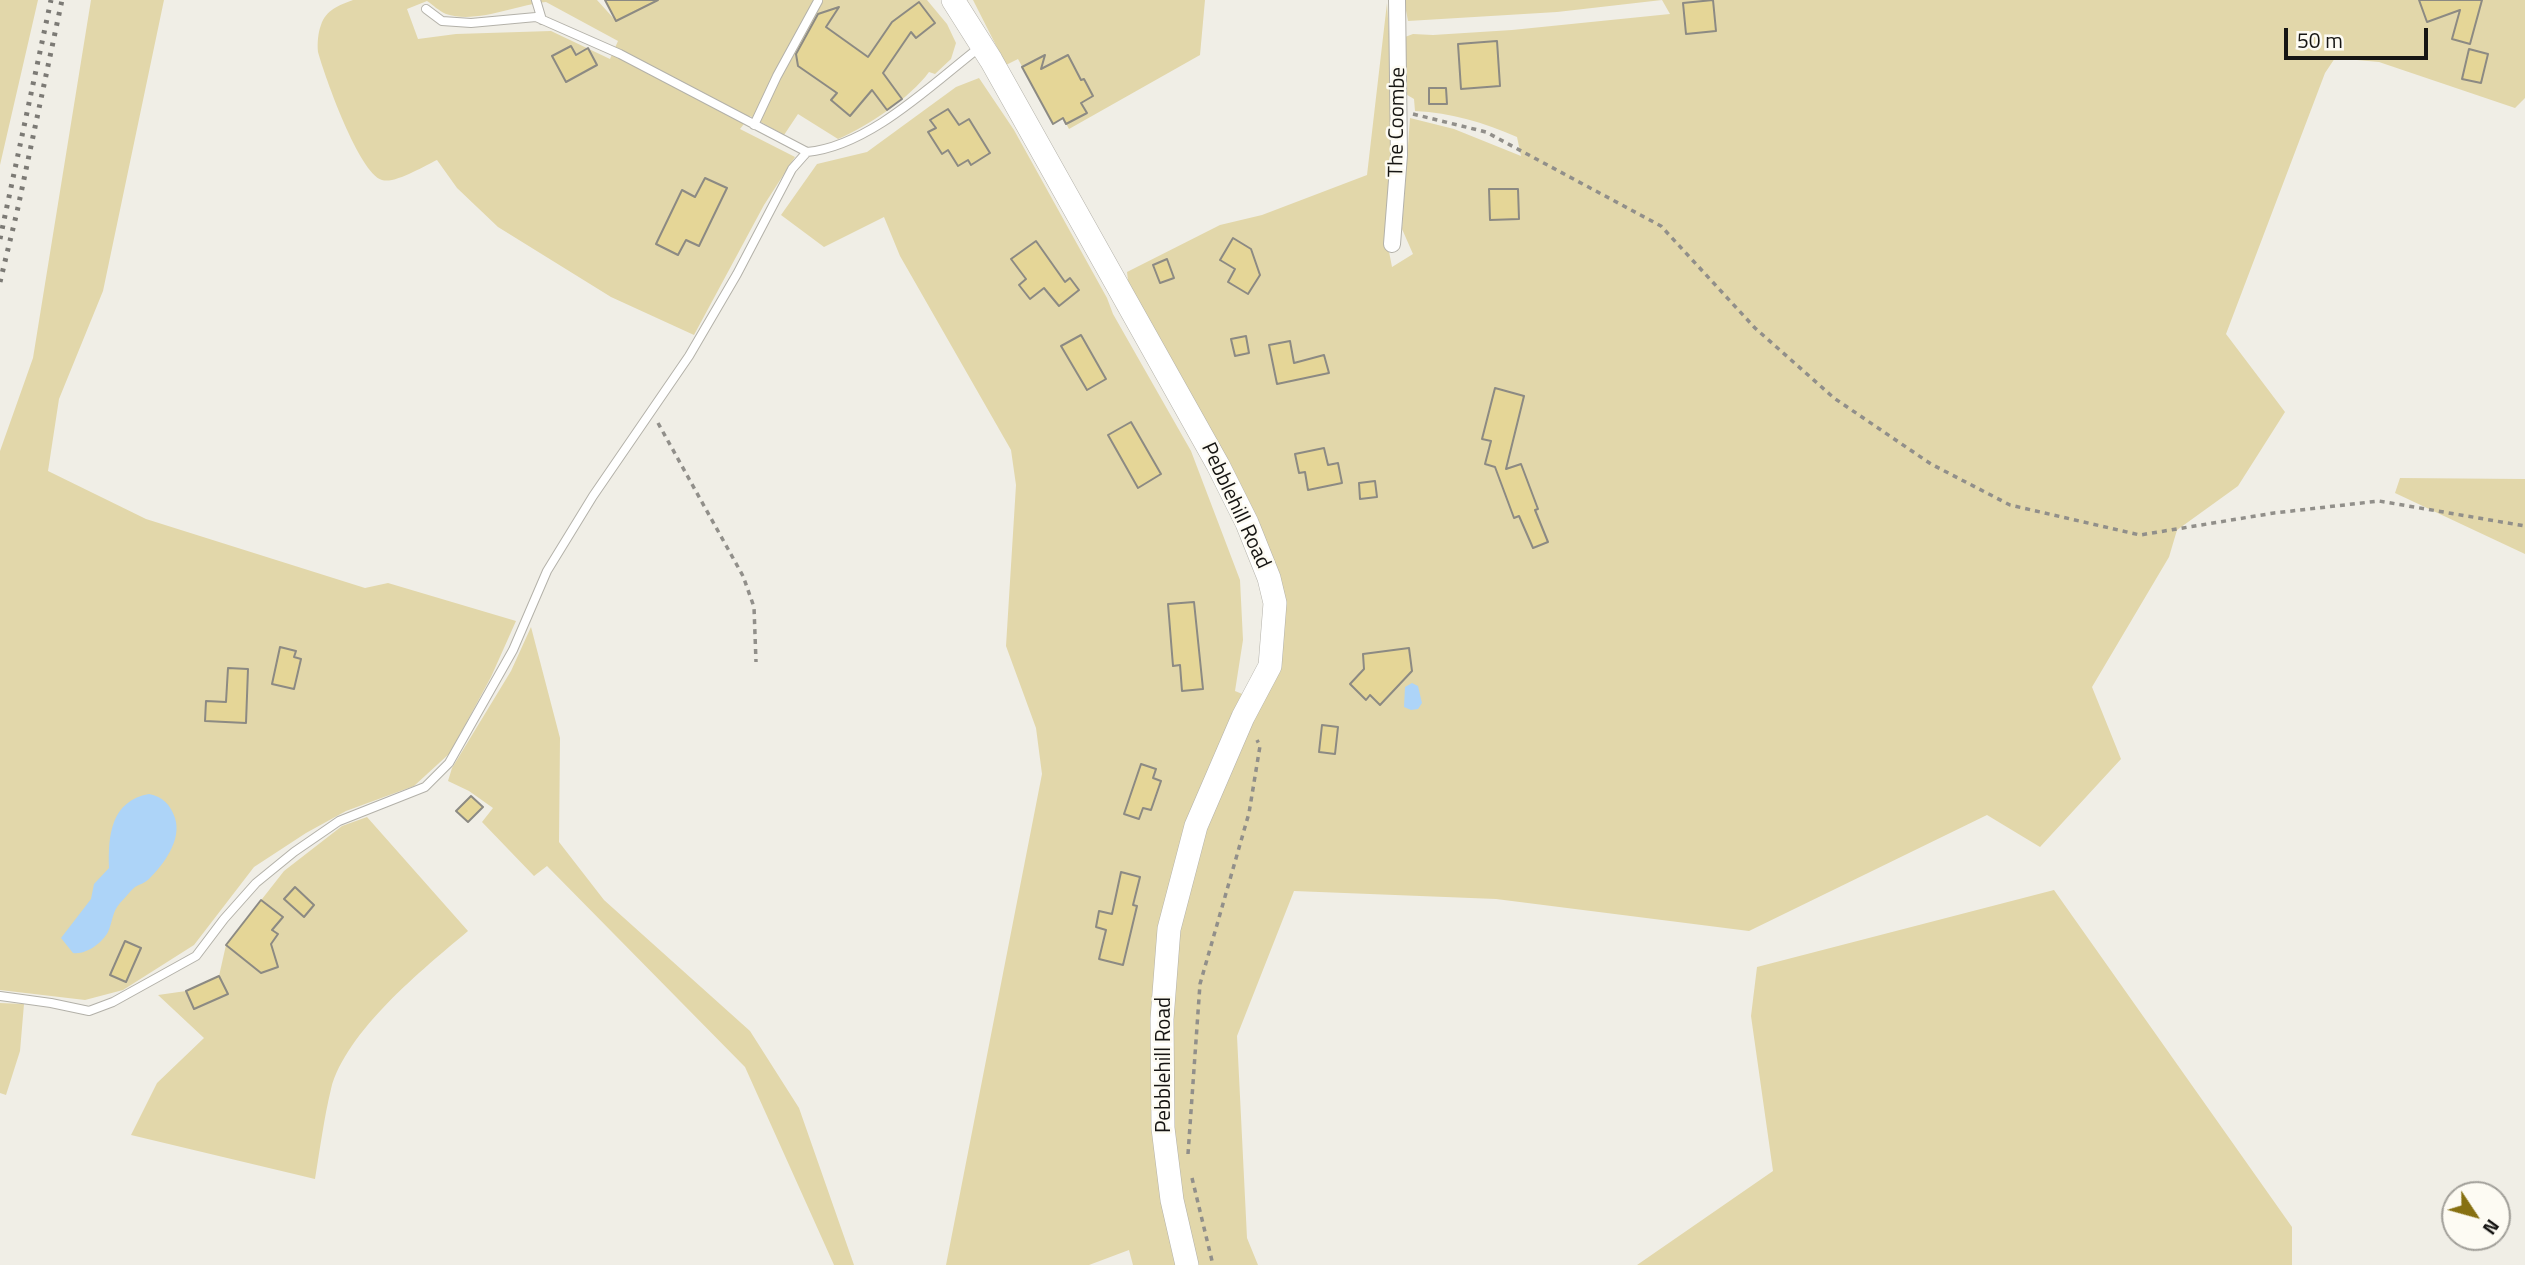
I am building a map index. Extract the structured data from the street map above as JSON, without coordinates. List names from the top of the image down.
{
  "streets": {
    "main road": ["Pebblehill Road"],
    "street": ["The Coombe"]
  },
  "scale_bar": "50 m",
  "north": "bottom right"
}
